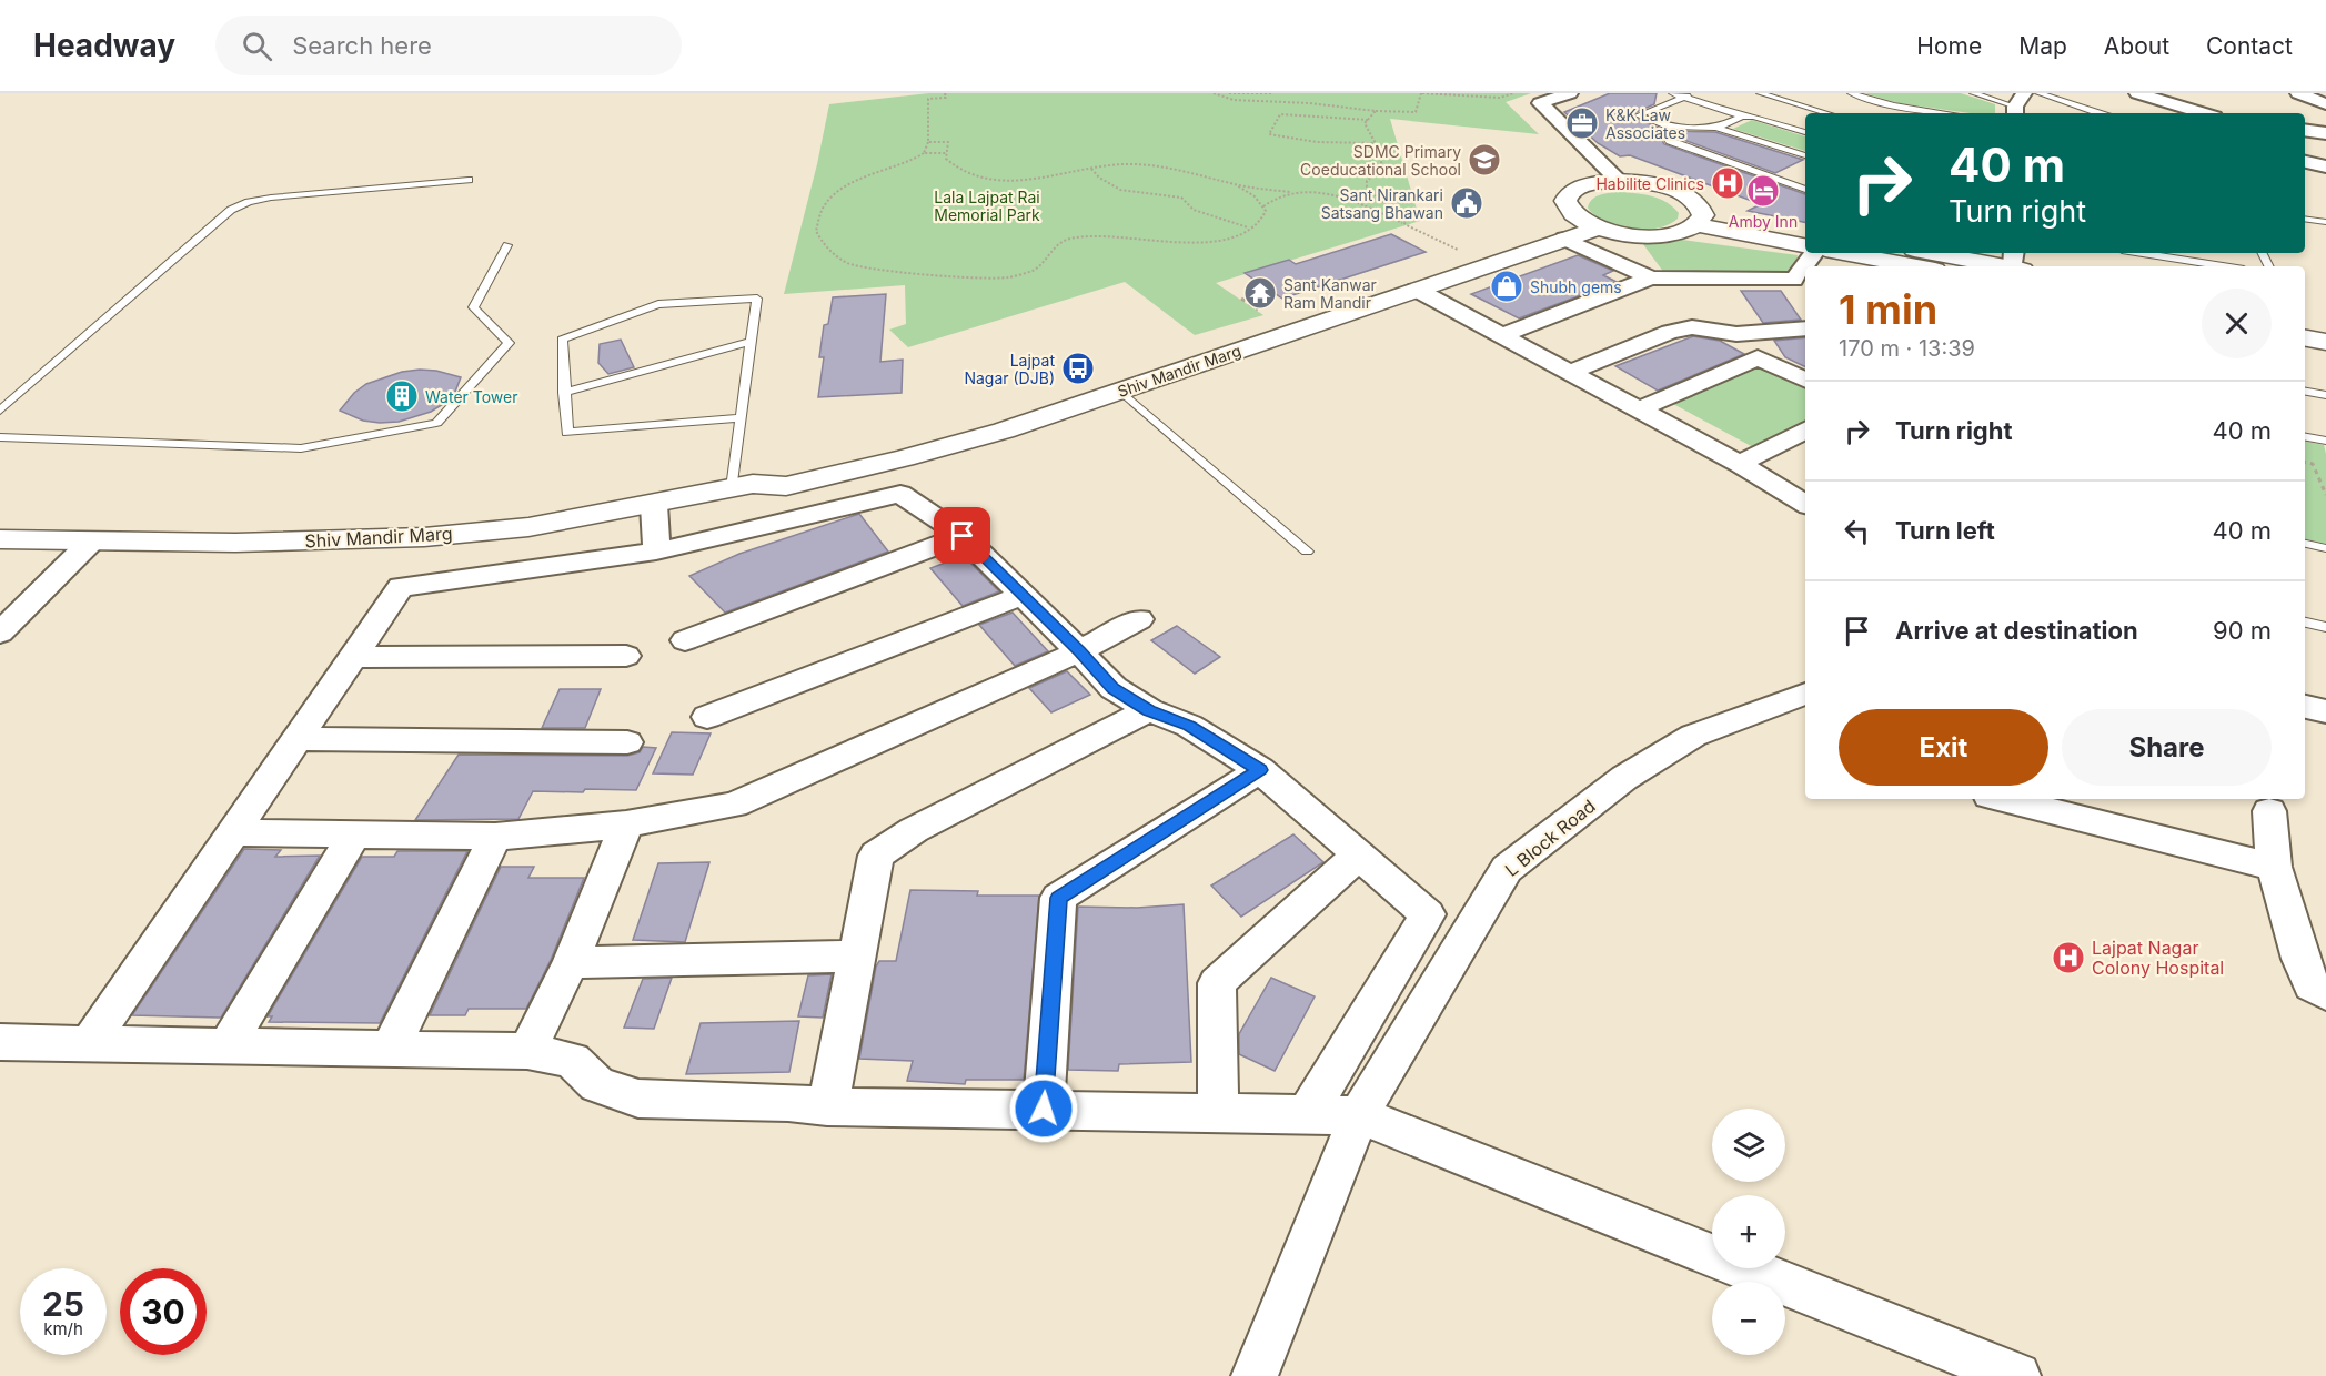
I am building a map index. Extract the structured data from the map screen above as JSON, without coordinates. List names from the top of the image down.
{
  "streets": {
    "street": ["Shiv Mandir Marg", "L Block Road"]
  },
  "parks": ["Lala Lajpat Rai Memorial Park"],
  "places": {
    "office": ["K&K Law Associates"],
    "school or university": ["SDMC Primary Coeducational School"],
    "hospital": ["Habilite Clinics", "Lajpat Nagar Colony Hospital"],
    "hotel": ["Amby Inn"],
    "public building": ["Sant Nirankari Satsang Bhawan"],
    "shop": ["Shubh gems"],
    "temple": ["Sant Kanwar Ram Mandir"],
    "bus stop": ["Lajpat Nagar (DJB)"],
    "building": ["Water Tower"]
  },
  "page": {
    "header": "Headway",
    "search": "Search here",
    "nav": [
      "Home",
      "Map",
      "About",
      "Contact"
    ],
    "turn": ["40 m", "Turn right"],
    "heading": ["1 min", "170 m · 13:39"],
    "list": [
      {
        "name": "Turn right",
        "value": "40 m"
      },
      {
        "name": "Turn left",
        "value": "40 m"
      },
      {
        "name": "Arrive at destination",
        "value": "90 m"
      }
    ],
    "buttons": ["Exit", "Share"],
    "map_buttons": ["+", "−"],
    "speed": "25 km/h",
    "limit": "30"
  }
}
